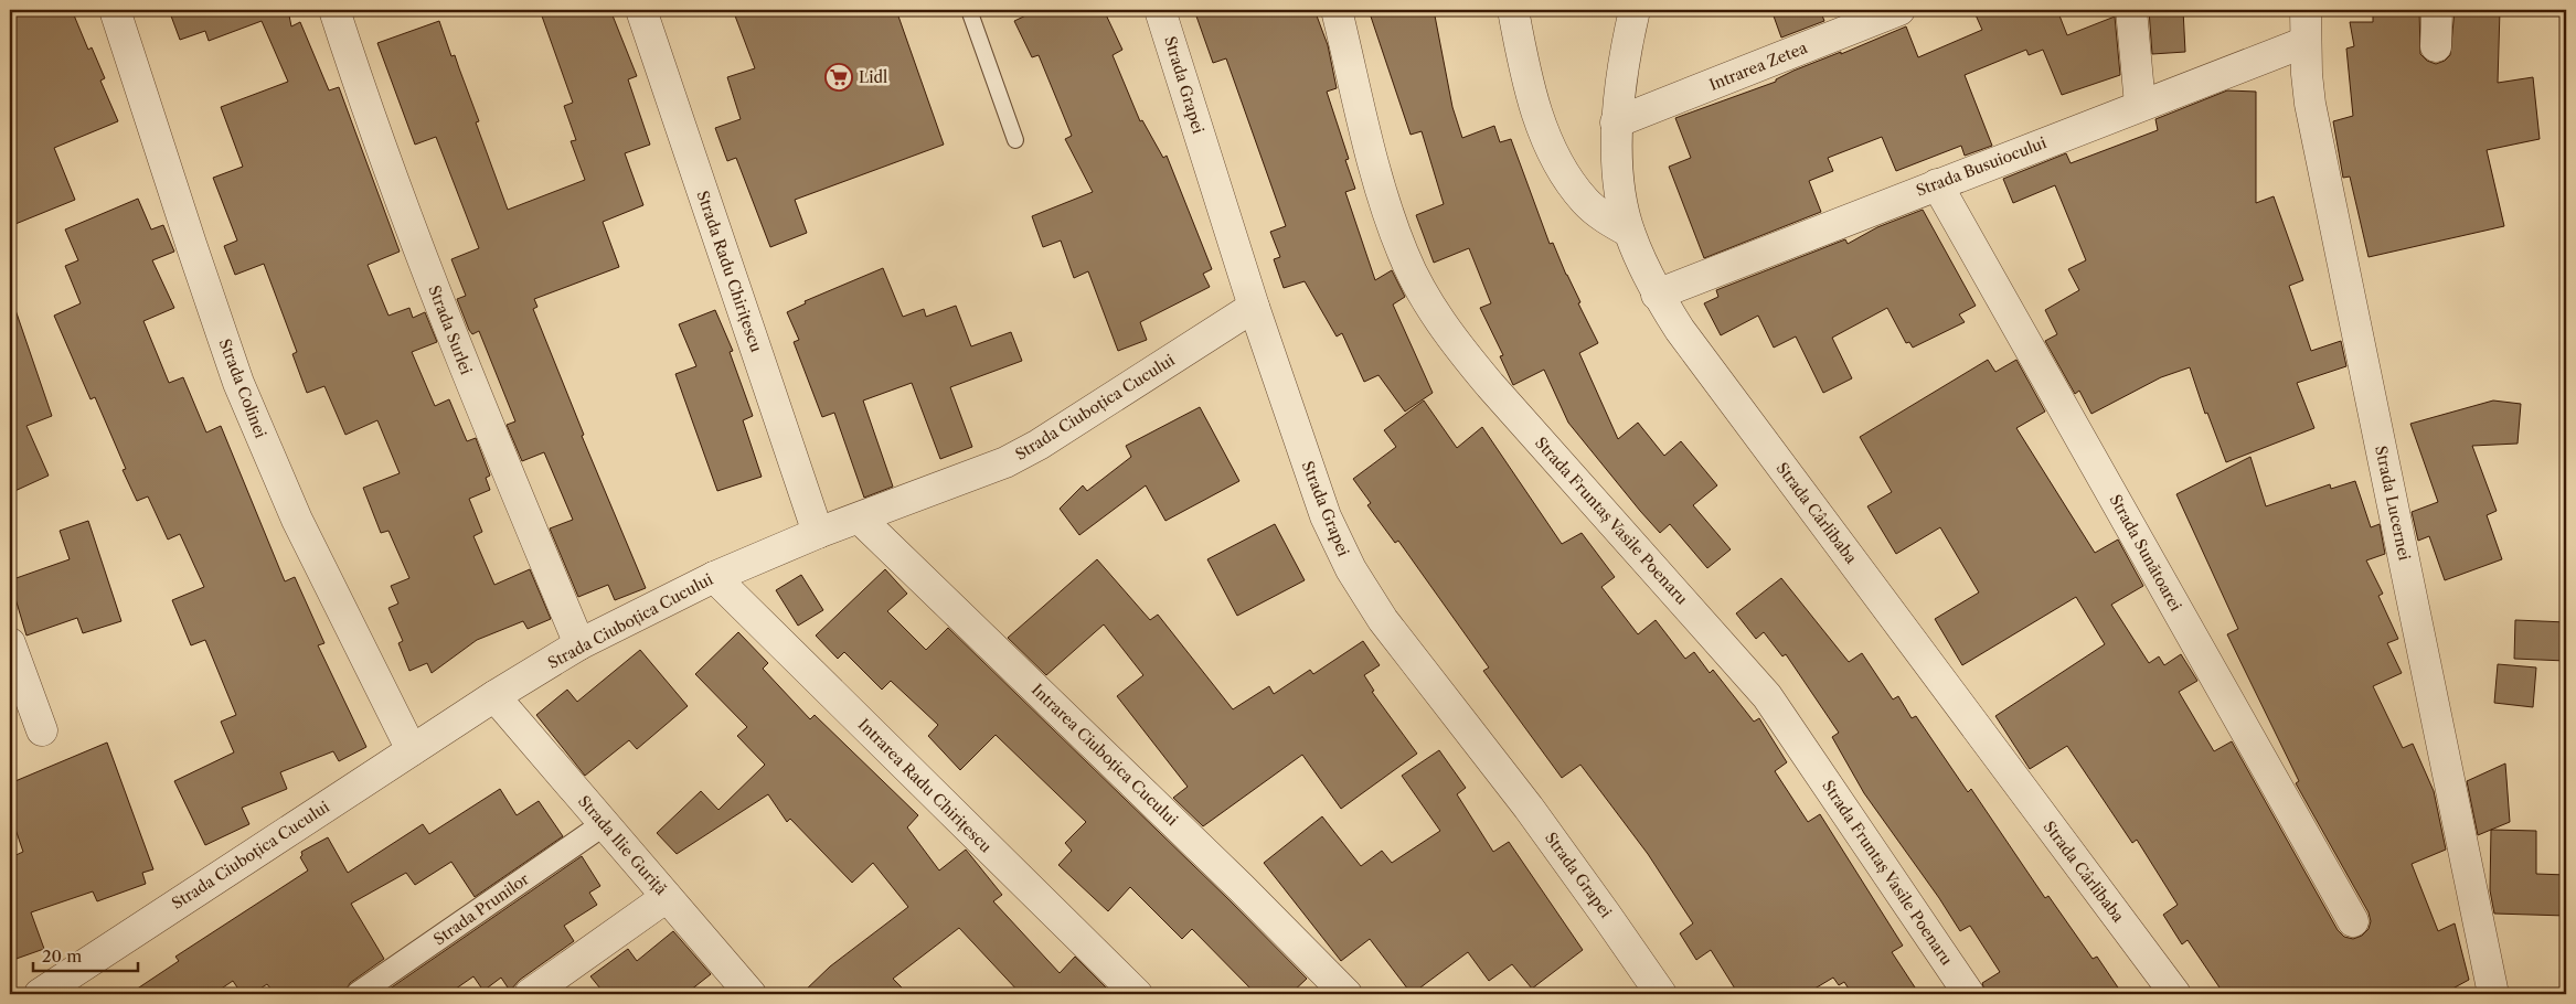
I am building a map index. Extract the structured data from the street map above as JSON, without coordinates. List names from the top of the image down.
{
  "streets": {
    "street": [
      "Intrarea Zetea",
      "Strada Grapei",
      "Strada Busuiocului",
      "Strada Radu Chirițescu",
      "Strada Surlei",
      "Strada Colinei",
      "Strada Ciuboțica Cucului",
      "Strada Lucernei",
      "Strada Cârlibaba",
      "Strada Fruntaș Vasile Poenaru",
      "Strada Sunătoarei",
      "Intrarea Ciuboțica Cucului",
      "Intrarea Radu Chirițescu",
      "Strada Ilie Guriță",
      "Strada Prunilor"
    ]
  },
  "crossings": [
    ["Intrarea Zetea", "Strada Cârlibaba"],
    ["Strada Grapei", "Strada Ciuboțica Cucului"],
    ["Strada Busuiocului", "Strada Lucernei"],
    ["Strada Busuiocului", "Strada Cârlibaba"],
    ["Strada Busuiocului", "Strada Sunătoarei"],
    ["Strada Radu Chirițescu", "Strada Ciuboțica Cucului"],
    ["Strada Surlei", "Strada Ciuboțica Cucului"],
    ["Strada Colinei", "Strada Ciuboțica Cucului"],
    ["Strada Ciuboțica Cucului", "Intrarea Ciuboțica Cucului"],
    ["Strada Ciuboțica Cucului", "Intrarea Radu Chirițescu"],
    ["Strada Ciuboțica Cucului", "Strada Ilie Guriță"],
    ["Strada Ilie Guriță", "Strada Prunilor"]
  ],
  "places": {
    "supermarket": ["Lidl"]
  },
  "scale_bar": "20 m"
}
